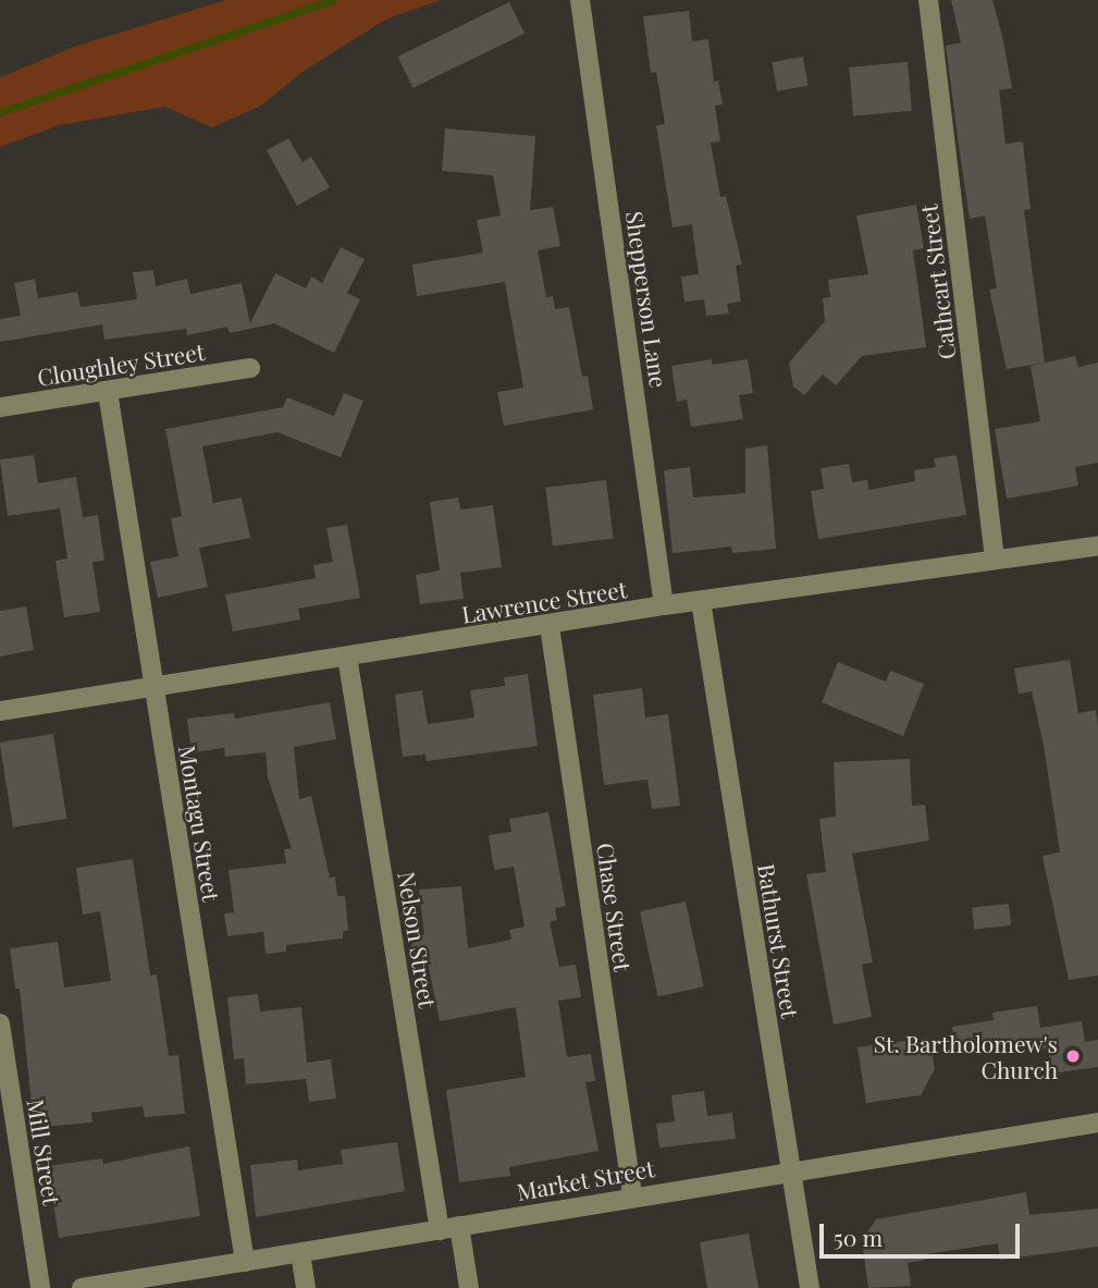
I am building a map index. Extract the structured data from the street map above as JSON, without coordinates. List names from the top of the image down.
{
  "streets": {
    "street": [
      "Cathcart Street",
      "Shepperson Lane",
      "Cloughley Street",
      "Lawrence Street",
      "Montagu Street",
      "Chase Street",
      "Nelson Street",
      "Bathurst Street",
      "Mill Street",
      "Market Street"
    ]
  },
  "crossings": [
    ["Cathcart Street", "Lawrence Street"],
    ["Shepperson Lane", "Lawrence Street"],
    ["Cloughley Street", "Montagu Street"],
    ["Lawrence Street", "Montagu Street"],
    ["Lawrence Street", "Chase Street"],
    ["Lawrence Street", "Nelson Street"],
    ["Lawrence Street", "Bathurst Street"],
    ["Montagu Street", "Market Street"],
    ["Chase Street", "Market Street"],
    ["Nelson Street", "Market Street"],
    ["Bathurst Street", "Market Street"]
  ],
  "places": ["St. Bartholomew's Church"],
  "scale_bar": "50 m"
}
